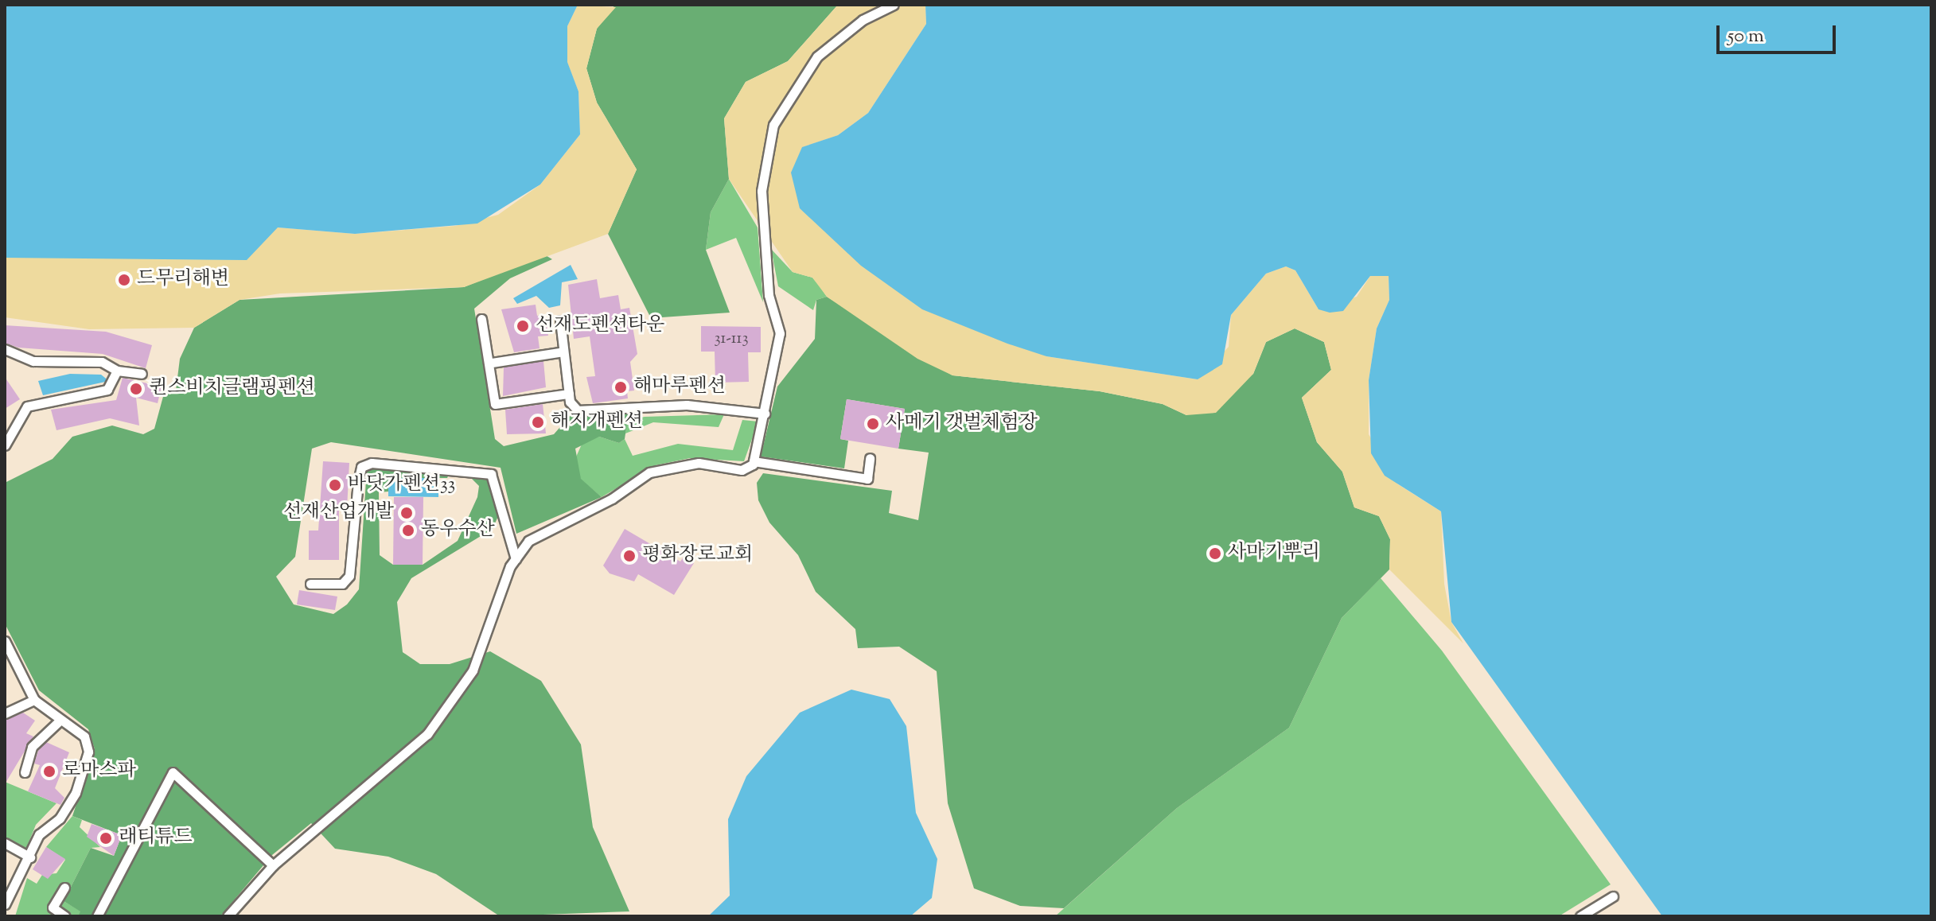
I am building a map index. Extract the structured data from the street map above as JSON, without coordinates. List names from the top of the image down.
{
  "places": [
    "드무리해변",
    "선재도펜션타운",
    "해마루펜션",
    "퀸스비치글램핑펜션",
    "해지개펜션",
    "사메기 갯벌체험장",
    "바닷가펜션33",
    "선재산업개발",
    "동우수산",
    "사마기뿌리",
    "평화장로교회",
    "로마스파",
    "래티튜드"
  ],
  "house_numbers": ["31-113"],
  "scale_bar": "50 m"
}
